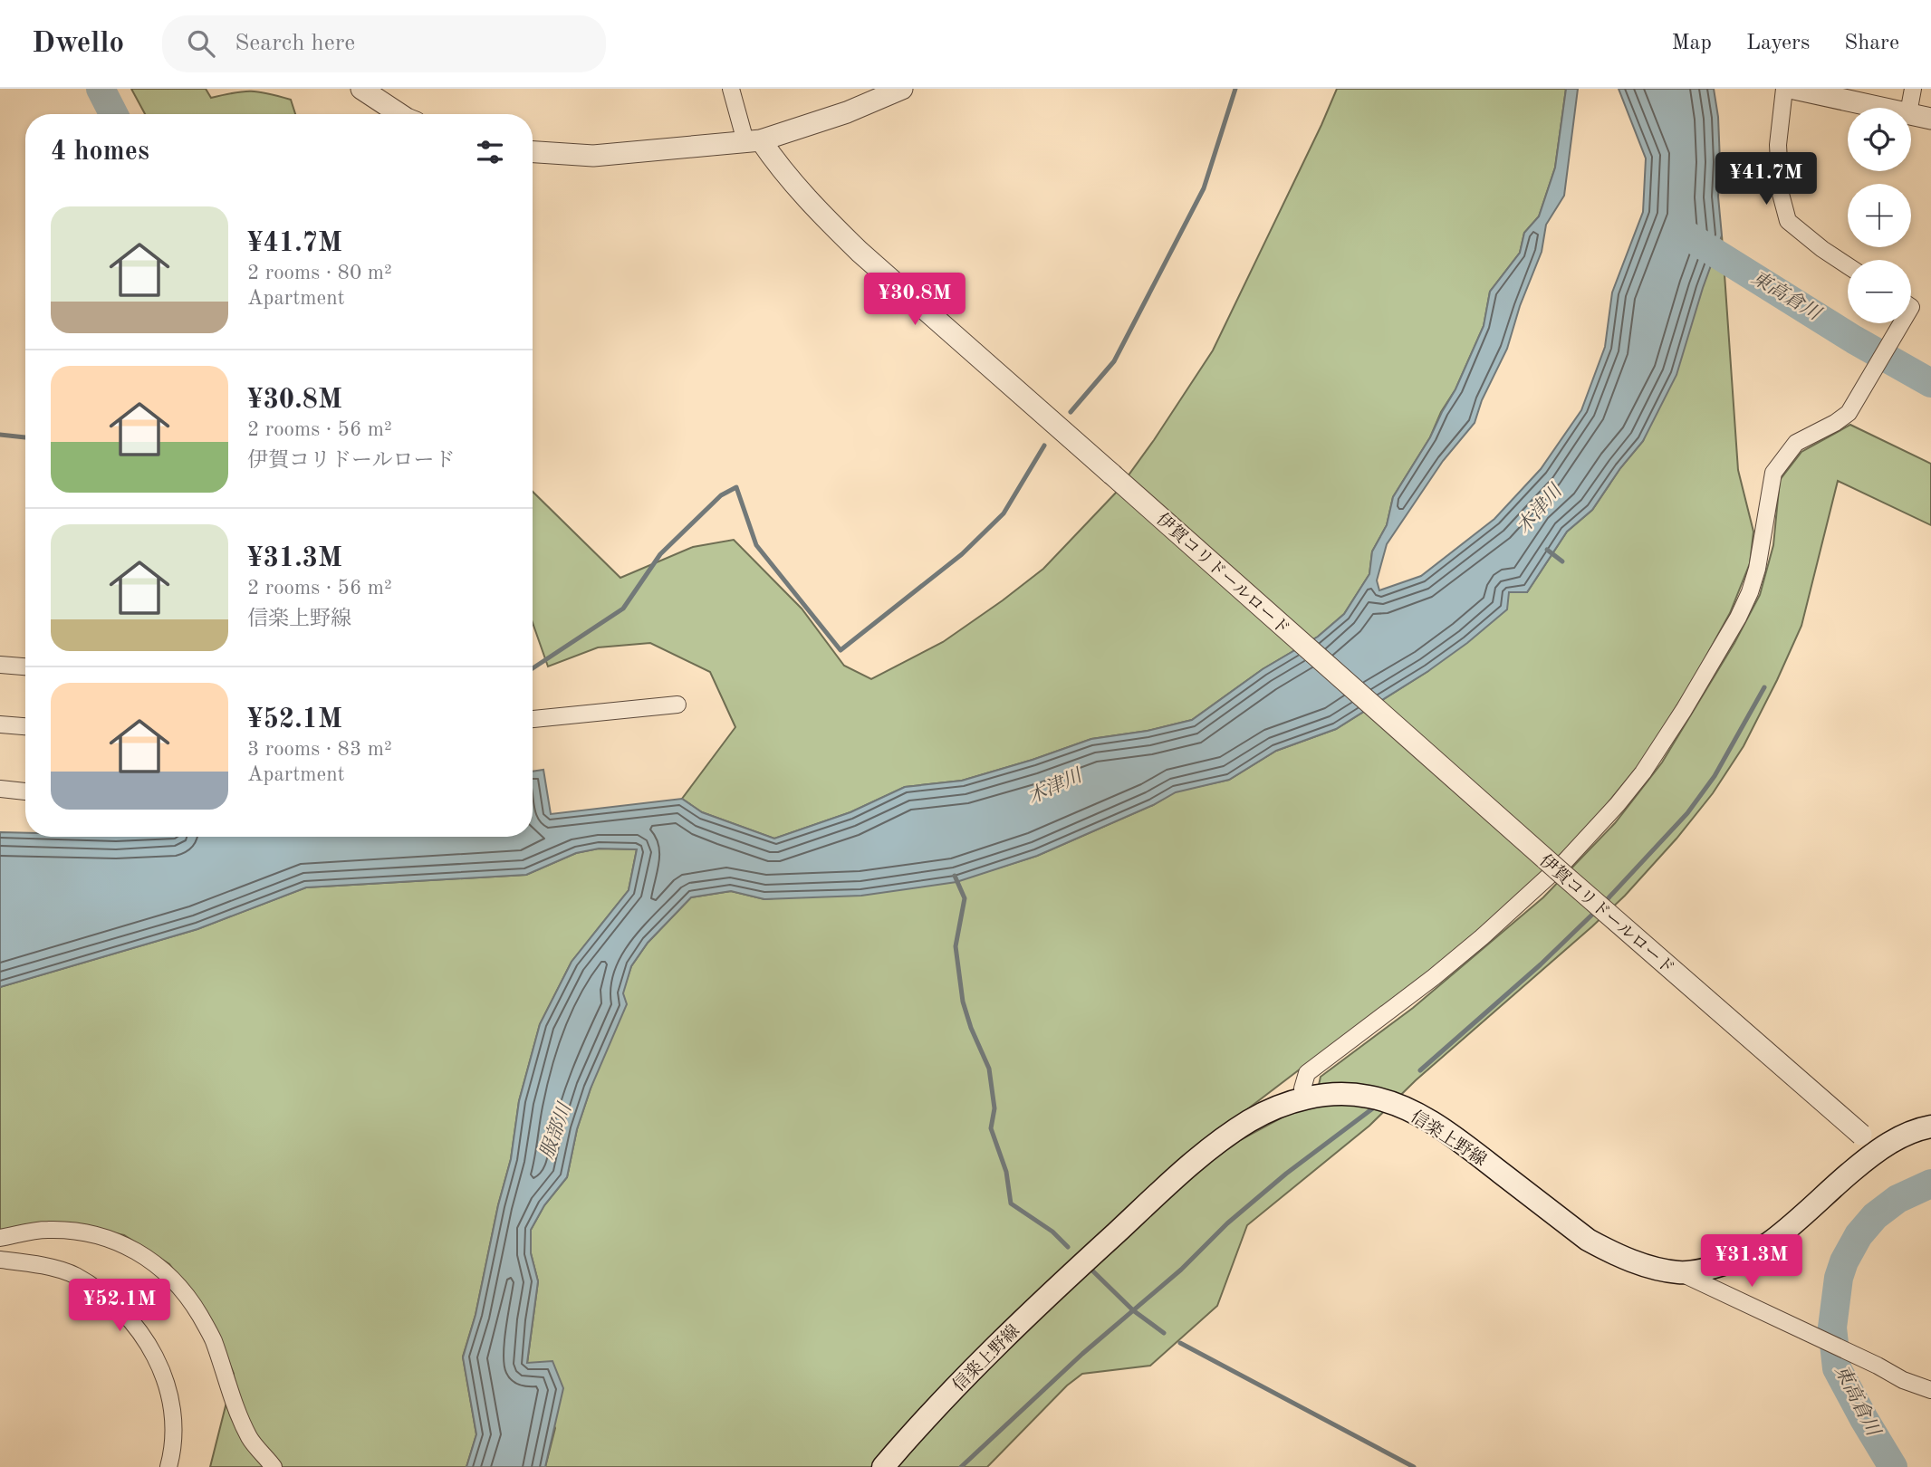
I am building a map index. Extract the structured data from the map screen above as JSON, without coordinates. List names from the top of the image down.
{
  "streets": {
    "main road": ["信楽上野線"],
    "street": ["伊賀コリドールロード"]
  },
  "crossings": [
    ["伊賀コリドールロード", "信楽上野線"]
  ],
  "water": ["東高倉川", "木津川", "服部川"],
  "page": {
    "header": "Dwello",
    "search": "Search here",
    "nav": ["Map", "Layers", "Share"],
    "map_buttons": ["+", "−"],
    "heading": "4 homes",
    "price": [
      "¥41.7M",
      "¥30.8M",
      "¥31.3M",
      "¥52.1M"
    ],
    "list": [
      {
        "name": "¥41.7M",
        "note": "2 rooms · 80 m² · Apartment"
      },
      {
        "name": "¥30.8M",
        "note": "2 rooms · 56 m² · 伊賀コリドールロード"
      },
      {
        "name": "¥31.3M",
        "note": "2 rooms · 56 m² · 信楽上野線"
      },
      {
        "name": "¥52.1M",
        "note": "3 rooms · 83 m² · Apartment"
      }
    ]
  }
}
